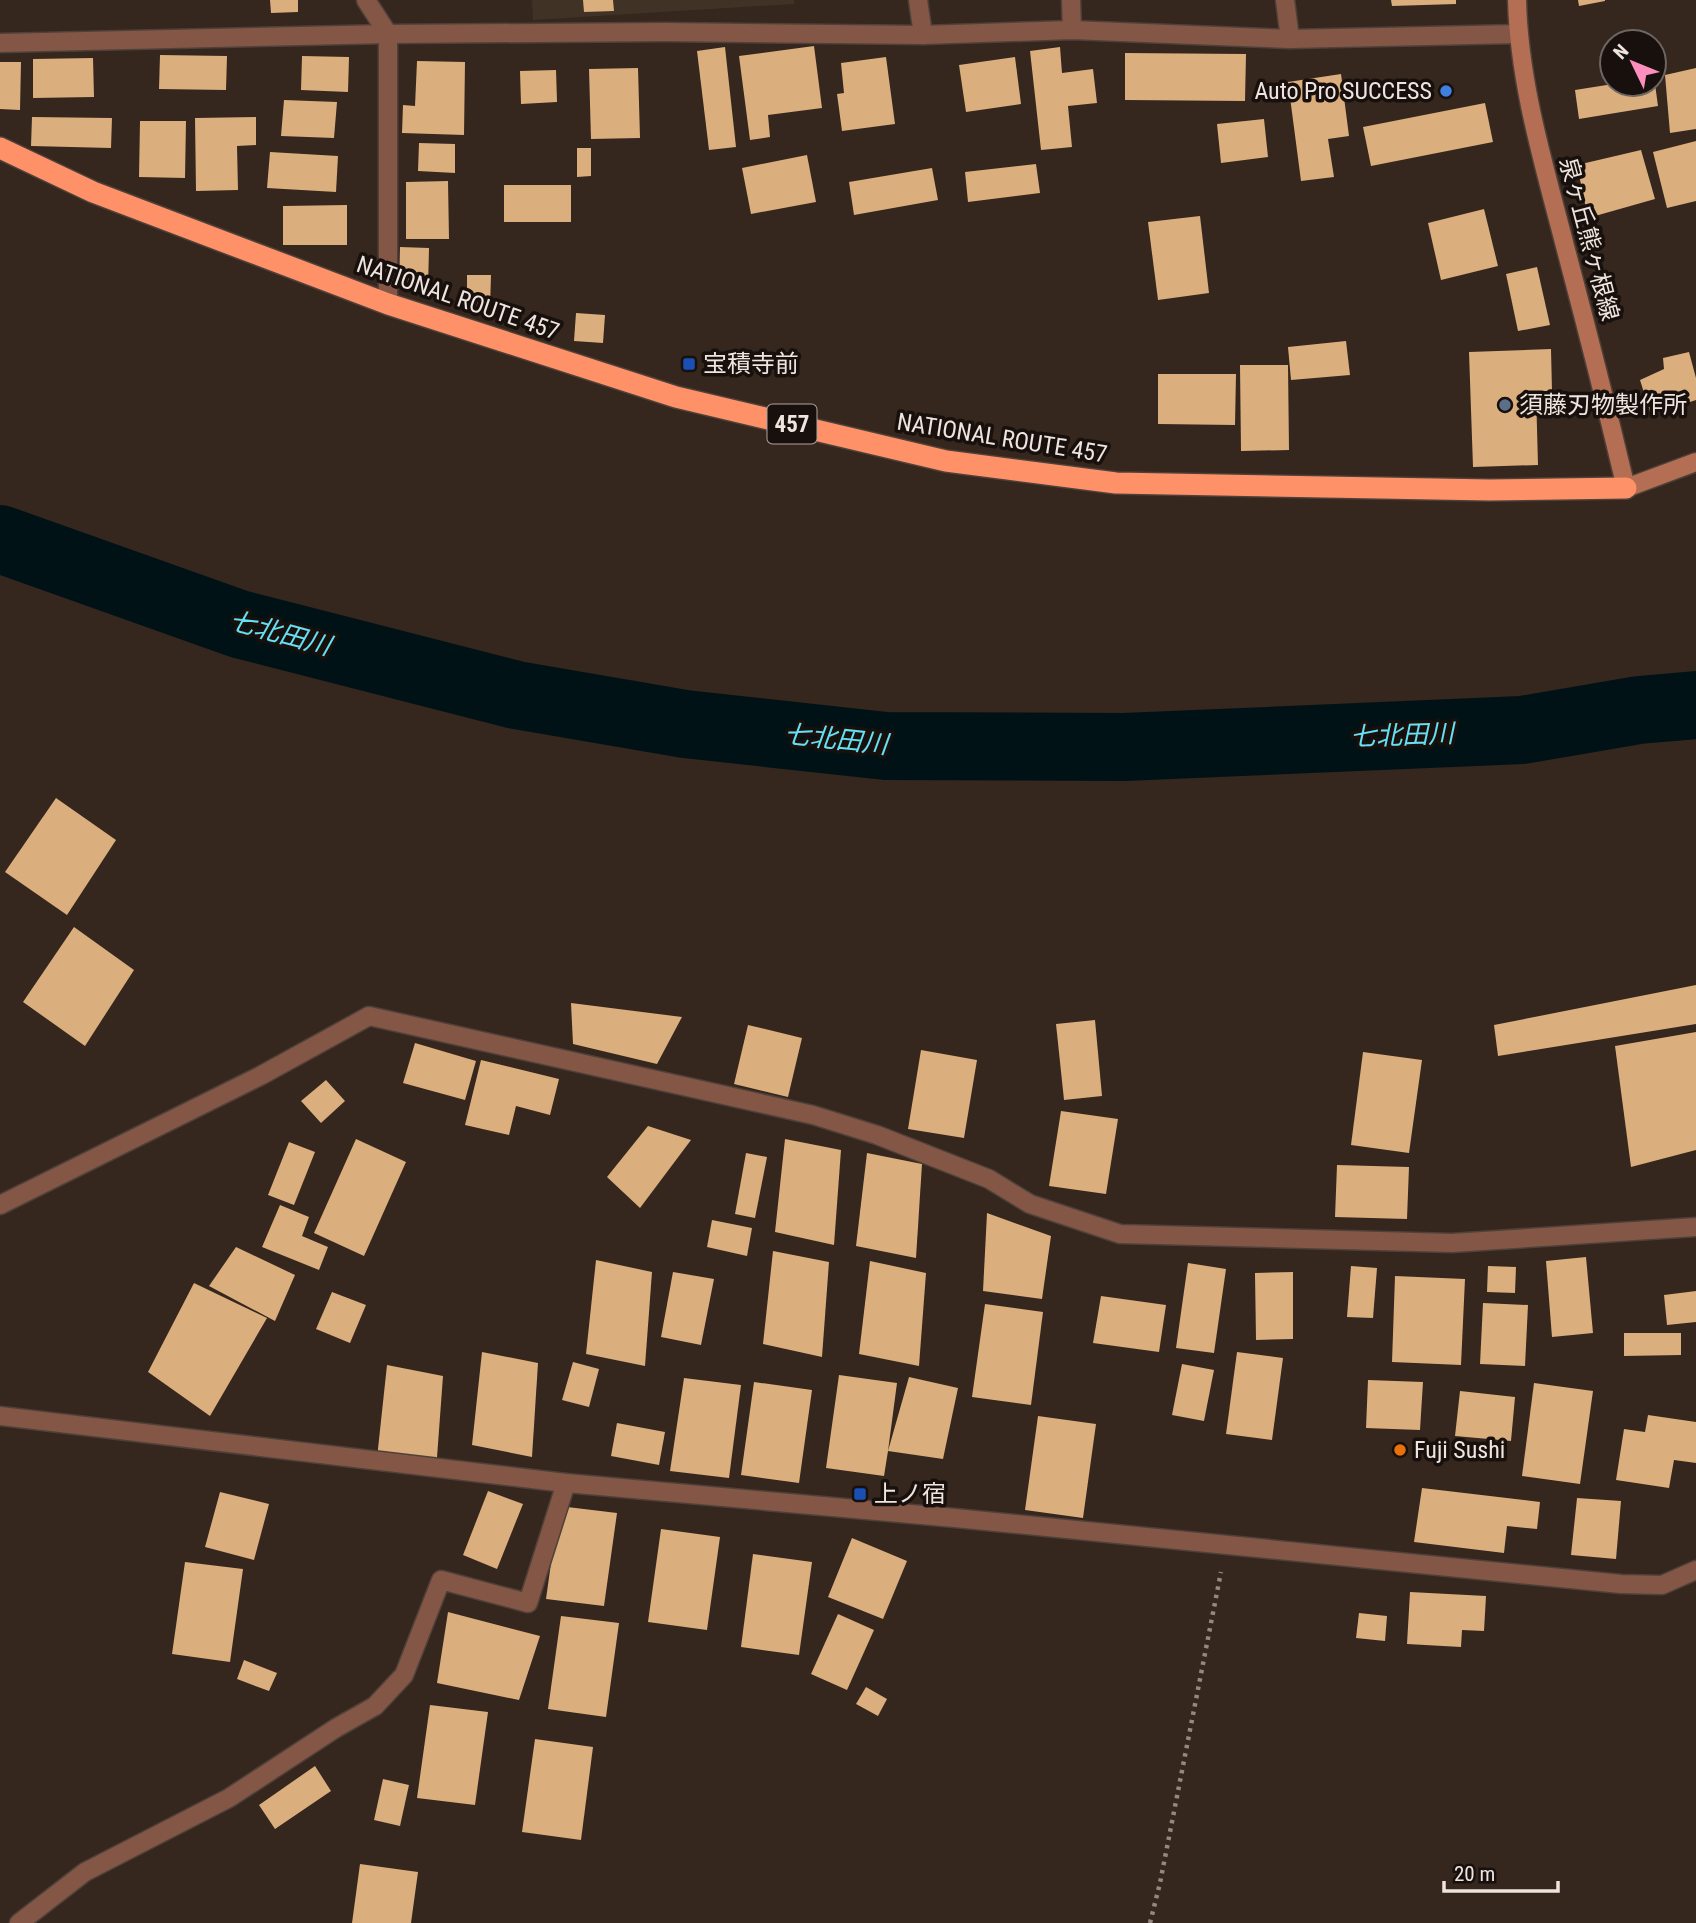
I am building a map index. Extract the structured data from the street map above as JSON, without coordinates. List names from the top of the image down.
{
  "streets": {
    "highway": ["NATIONAL ROUTE 457", "457"],
    "main road": ["泉ヶ丘熊ヶ根線"]
  },
  "crossings": [
    ["泉ヶ丘熊ヶ根線", "NATIONAL ROUTE 457"]
  ],
  "water": ["七北田川"],
  "places": {
    "other": ["Auto Pro SUCCESS", "須藤刃物製作所", "Fuji Sushi"],
    "transit": ["宝積寺前", "上ノ宿"]
  },
  "scale_bar": "20 m",
  "north": "top left"
}
